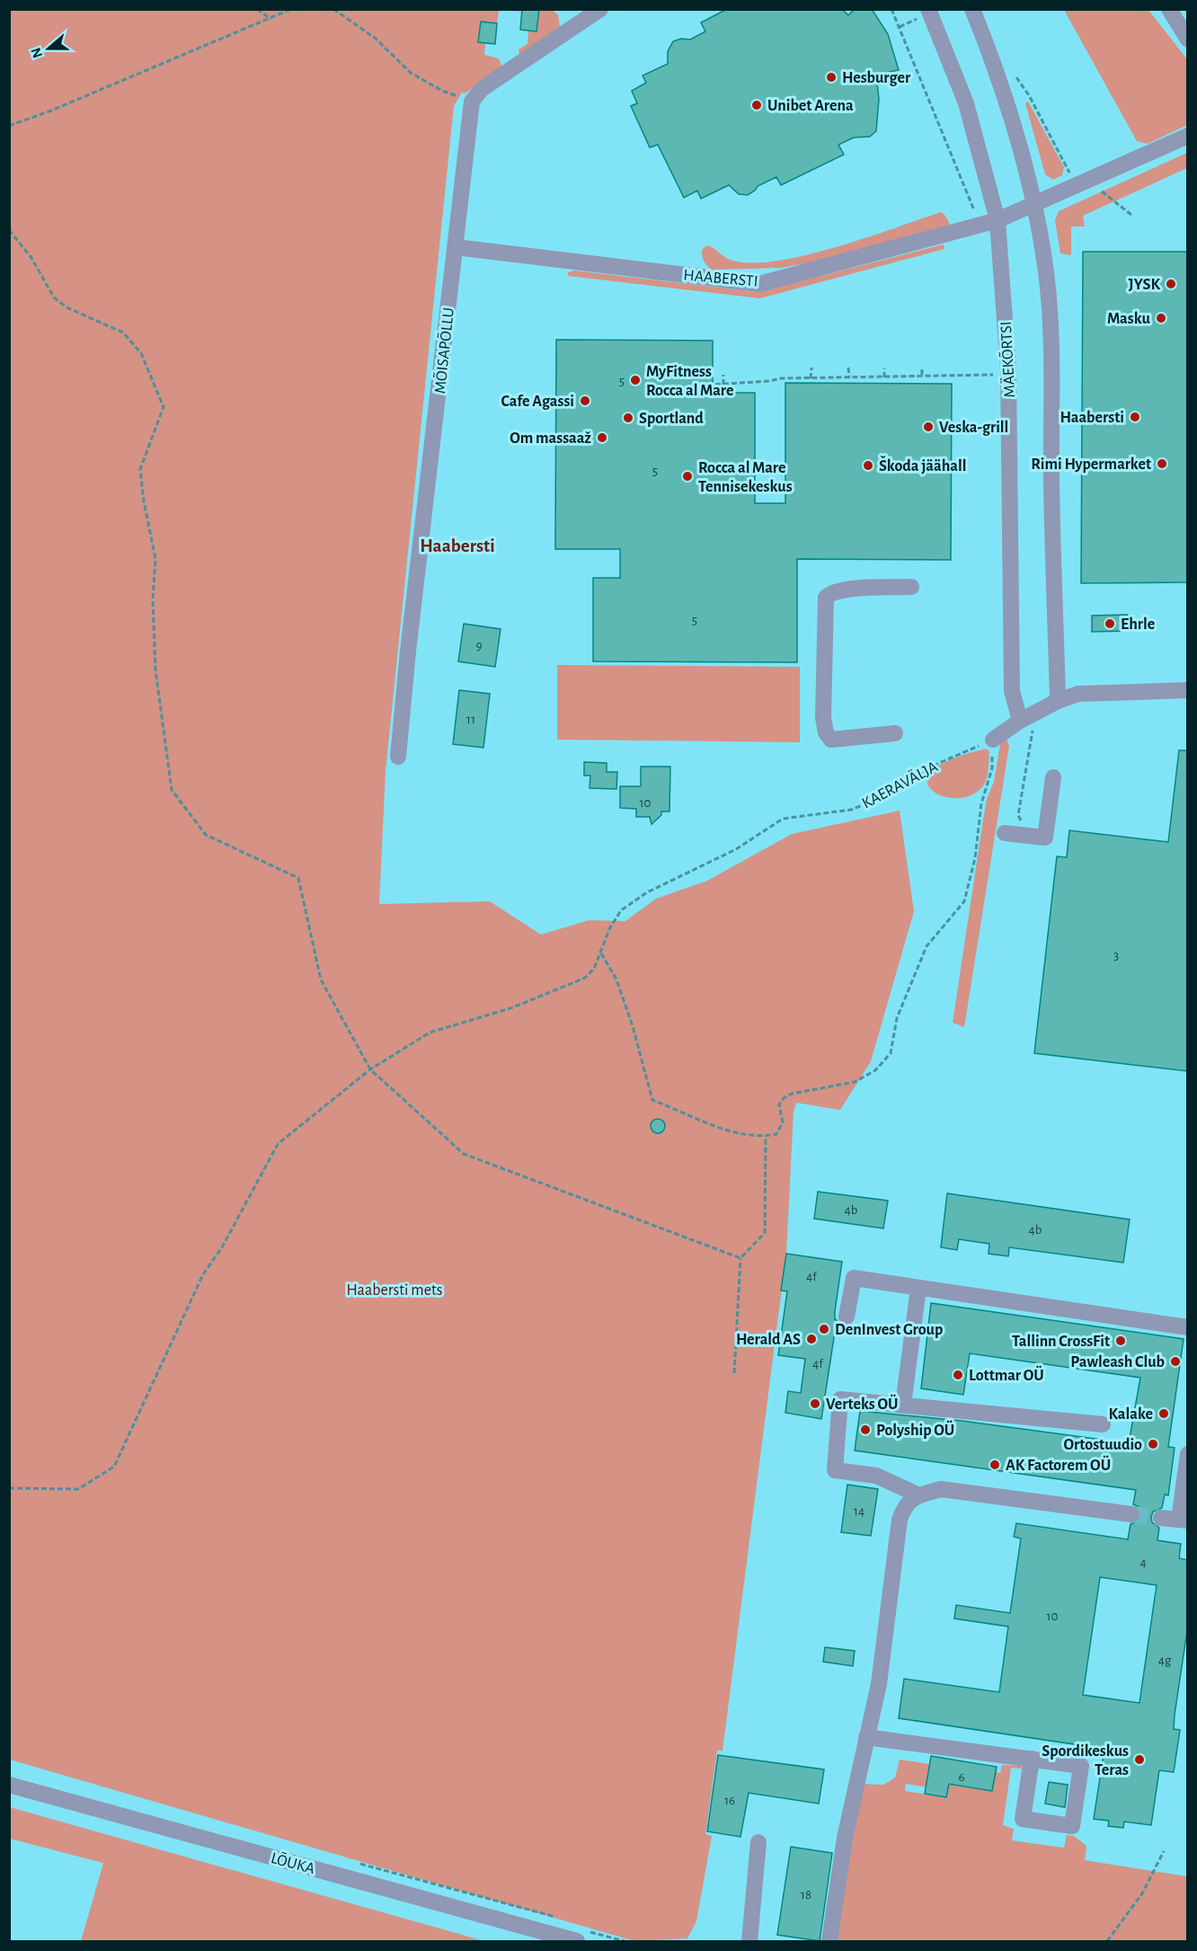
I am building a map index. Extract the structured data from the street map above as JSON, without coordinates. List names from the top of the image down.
{
  "streets": {
    "street": [
      "HAABERSTI",
      "MÕISAPÕLLU",
      "MÄEKÕRTSI",
      "LÕUKA"
    ],
    "path": ["KAERAVÄLJA"]
  },
  "crossings": [
    ["HAABERSTI", "MÕISAPÕLLU"],
    ["HAABERSTI", "MÄEKÕRTSI"]
  ],
  "districts": ["Haabersti"],
  "parks": ["Haabersti mets"],
  "places": [
    "Hesburger",
    "Unibet Arena",
    "JYSK",
    "Masku",
    "MyFitness Rocca al Mare",
    "Cafe Agassi",
    "Haabersti",
    "Sportland",
    "Veska-grill",
    "Om massaaž",
    "Rimi Hypermarket",
    "Škoda jäähall",
    "Rocca al Mare Tennisekeskus",
    "Ehrle",
    "DenInvest Group",
    "Herald AS",
    "Tallinn CrossFit",
    "Pawleash Club",
    "Lottmar OÜ",
    "Verteks OÜ",
    "Kalake",
    "Polyship OÜ",
    "Ortostuudio",
    "AK Factorem OÜ",
    "Spordikeskus Teras"
  ],
  "house_numbers": [
    "5",
    "5",
    "5",
    "9",
    "11",
    "10",
    "3",
    "4b",
    "4b",
    "4f",
    "4f",
    "14",
    "4",
    "10",
    "4g",
    "6",
    "16",
    "18"
  ],
  "north": "left"
}
